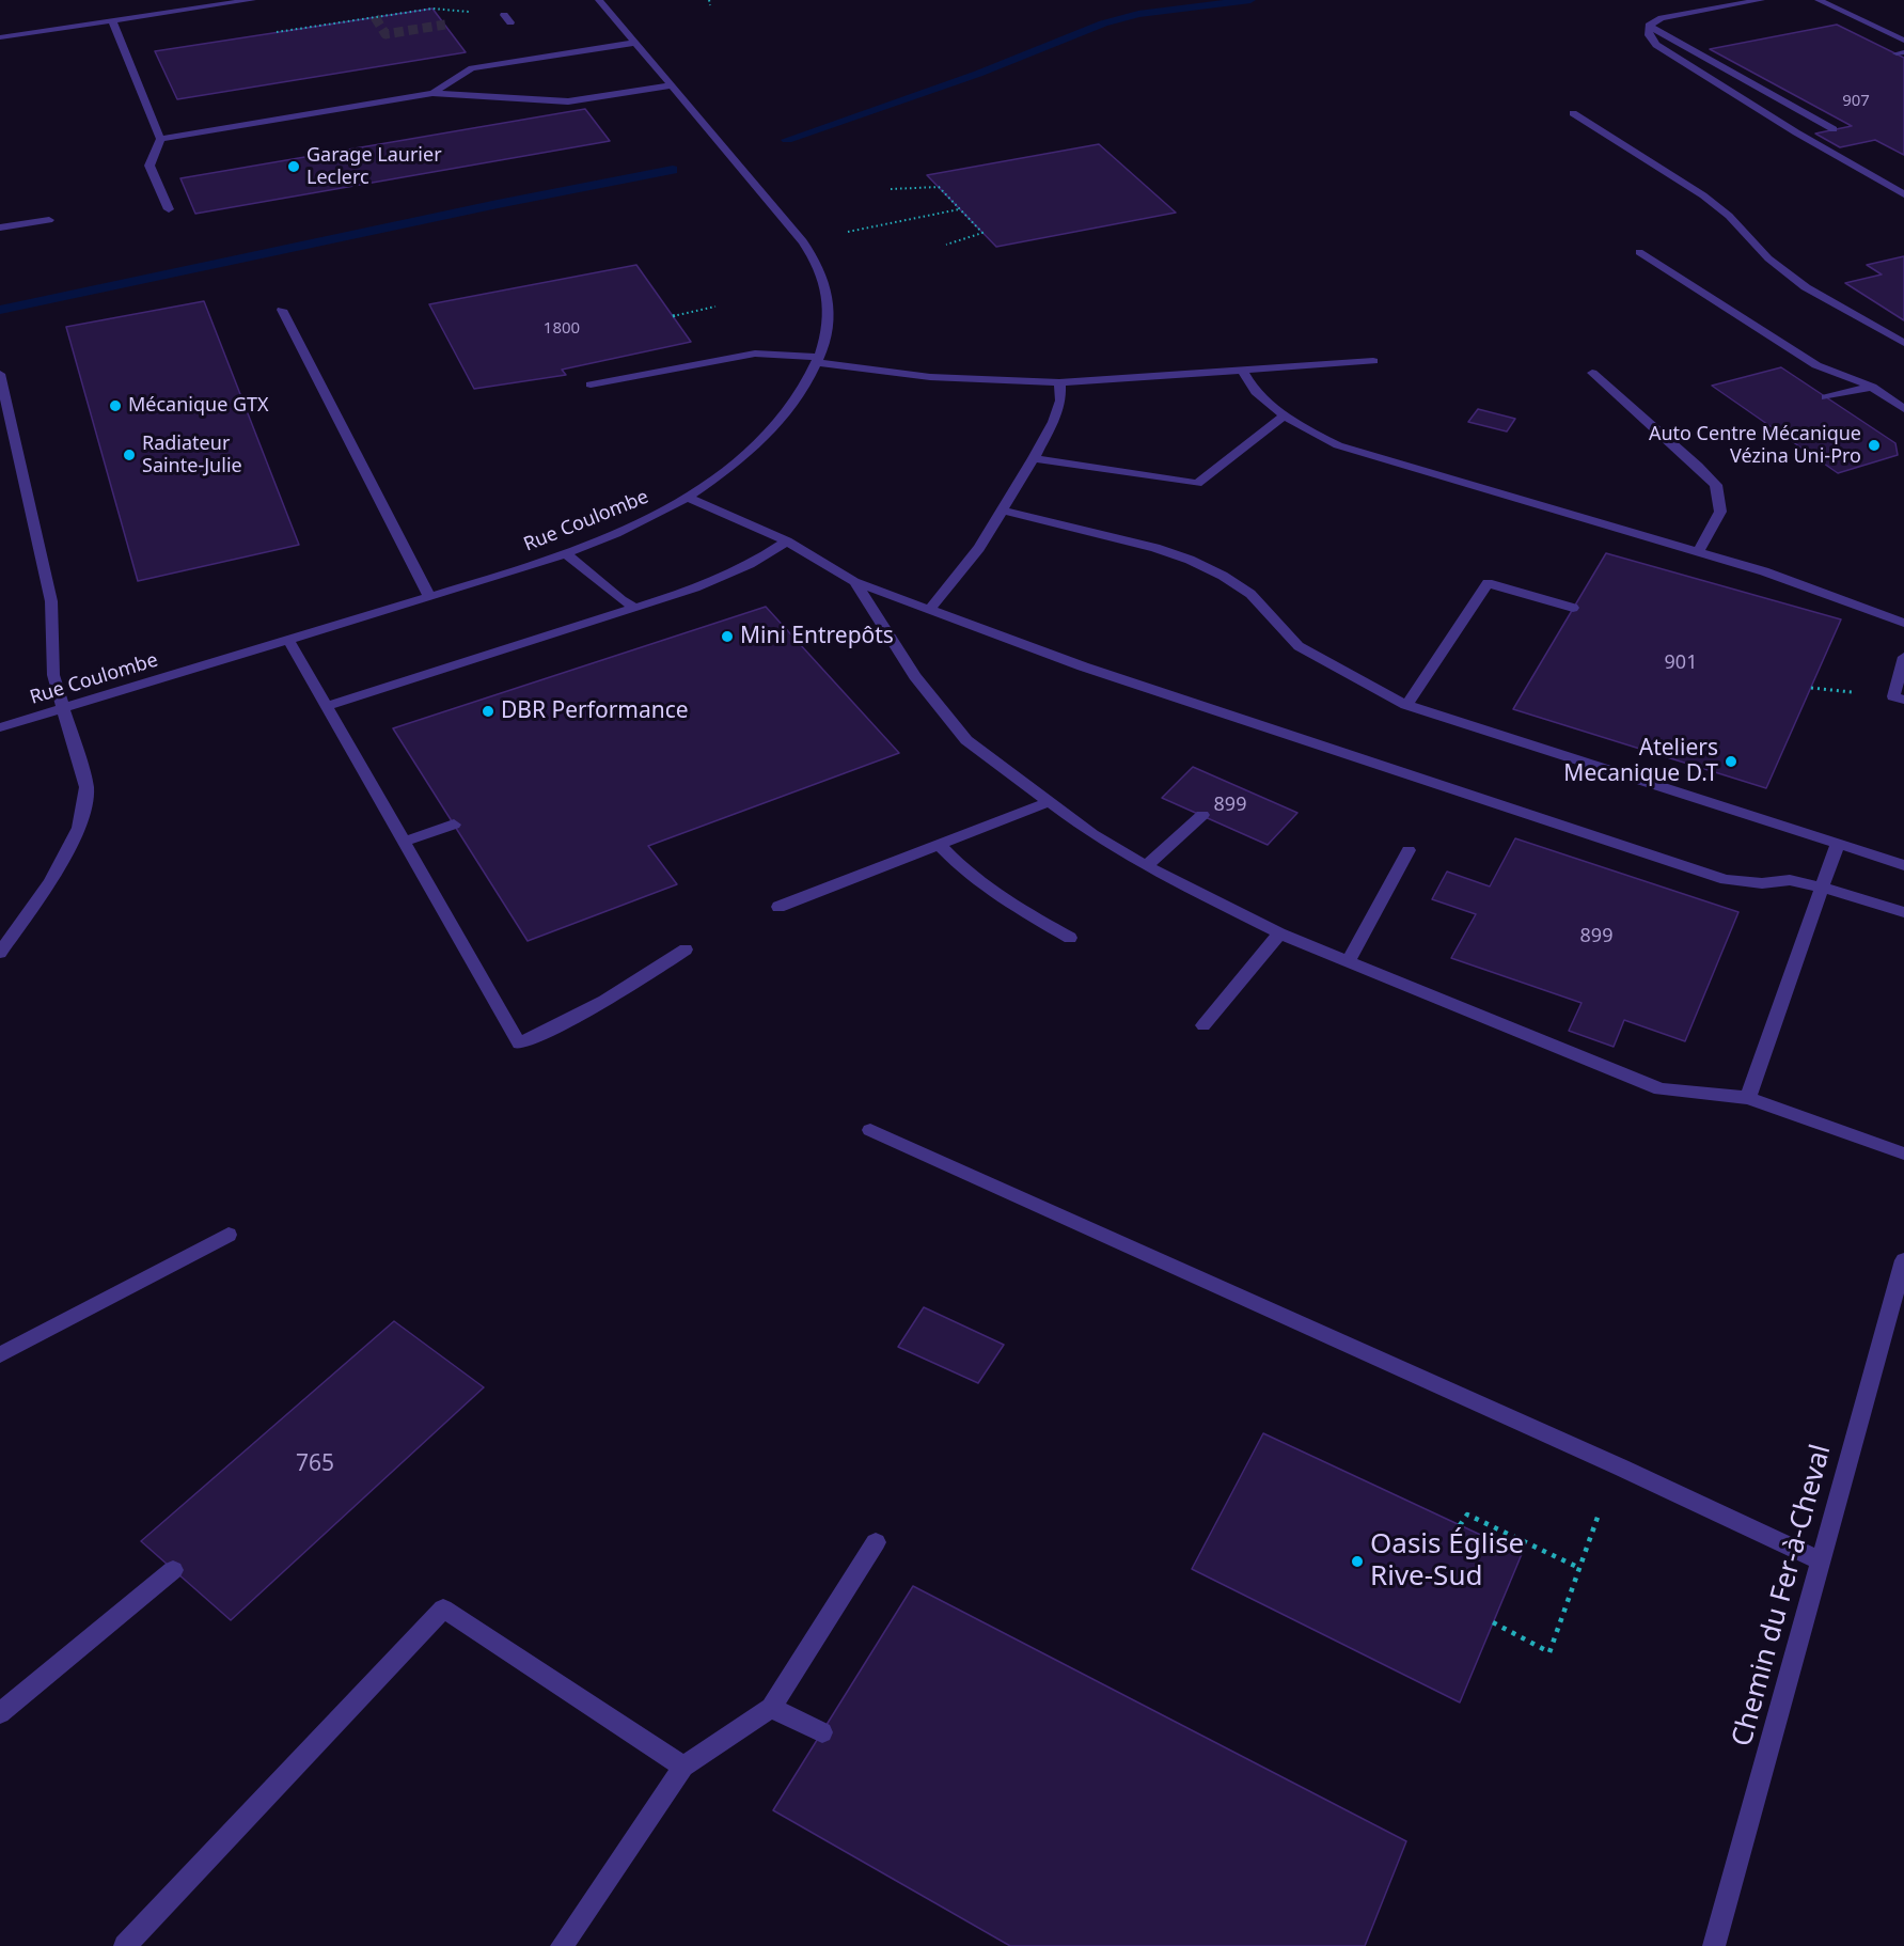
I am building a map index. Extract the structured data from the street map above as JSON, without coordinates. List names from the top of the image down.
{
  "streets": {
    "street": ["Rue Coulombe", "Chemin du Fer-à-Cheval"]
  },
  "places": [
    "Garage Laurier Leclerc",
    "Mécanique GTX",
    "Auto Centre Mécanique Vézina Uni-Pro",
    "Radiateur Sainte-Julie",
    "Mini Entrepôts",
    "DBR Performance",
    "Ateliers Mecanique D.T",
    "Oasis Église Rive-Sud"
  ],
  "house_numbers": [
    "907",
    "1800",
    "901",
    "899",
    "899",
    "765"
  ]
}
